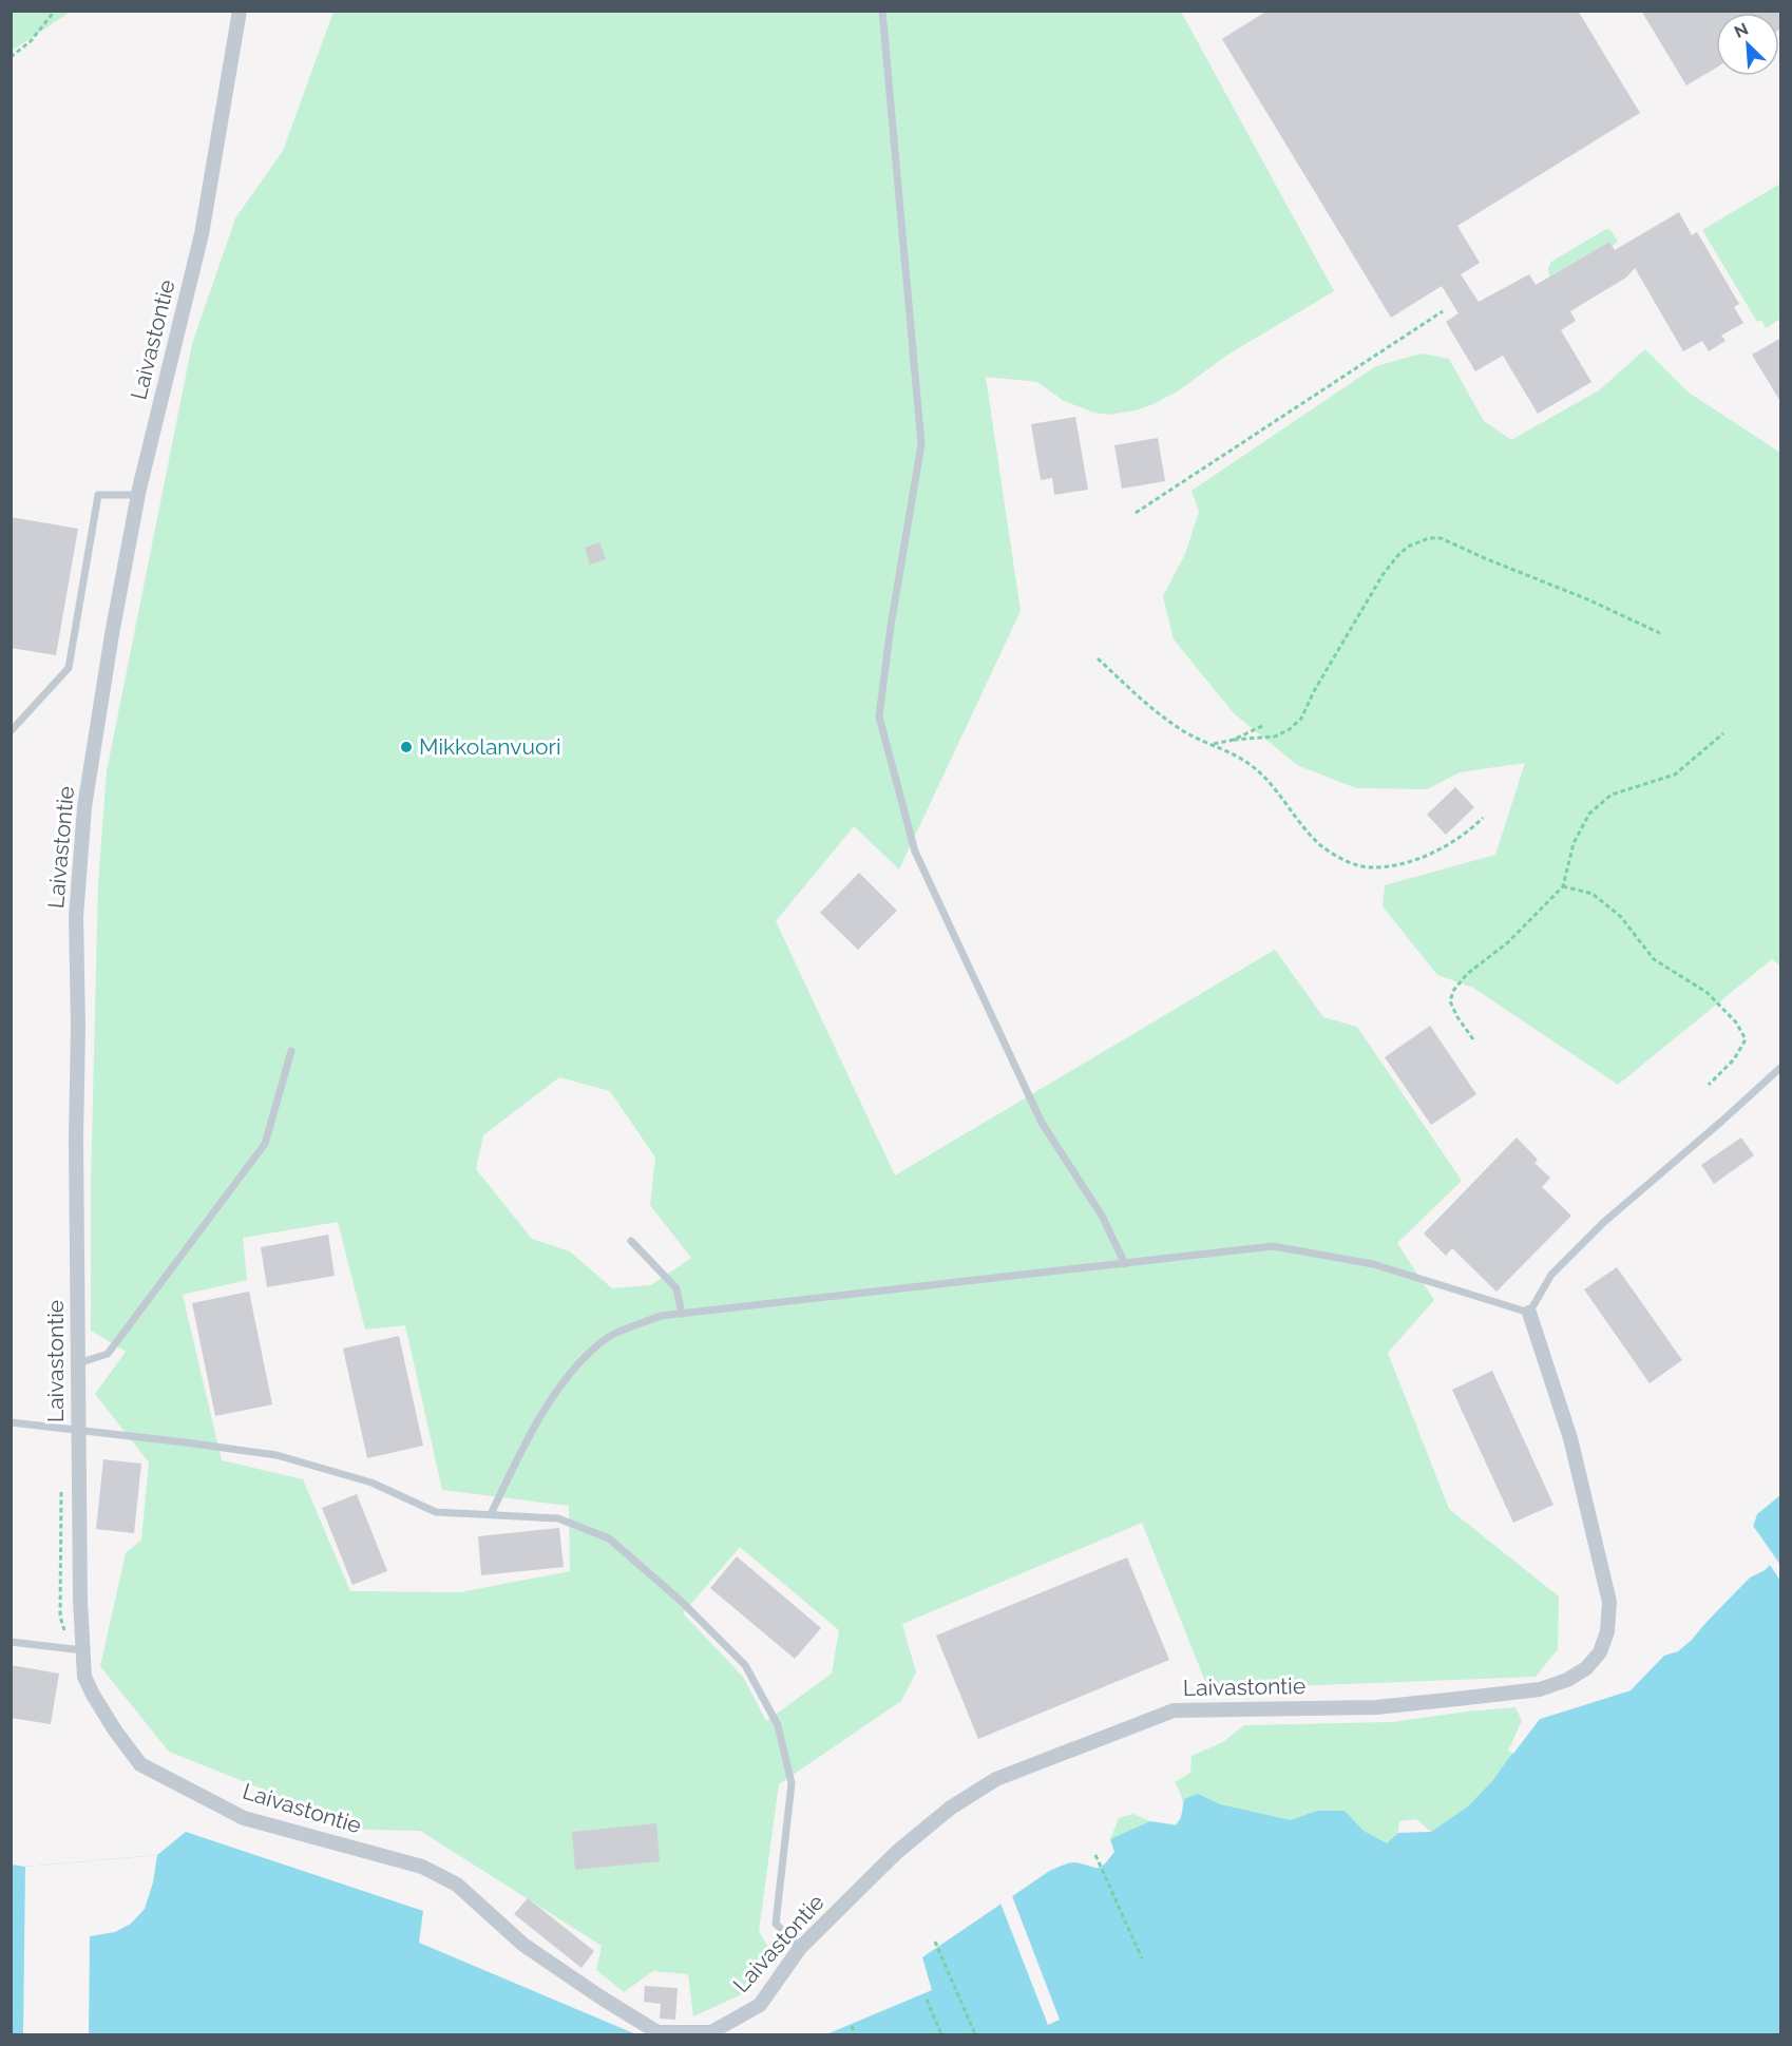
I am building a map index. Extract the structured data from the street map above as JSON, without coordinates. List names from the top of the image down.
{
  "streets": {
    "street": ["Laivastontie"]
  },
  "places": ["Mikkolanvuori"],
  "north": "top left"
}
